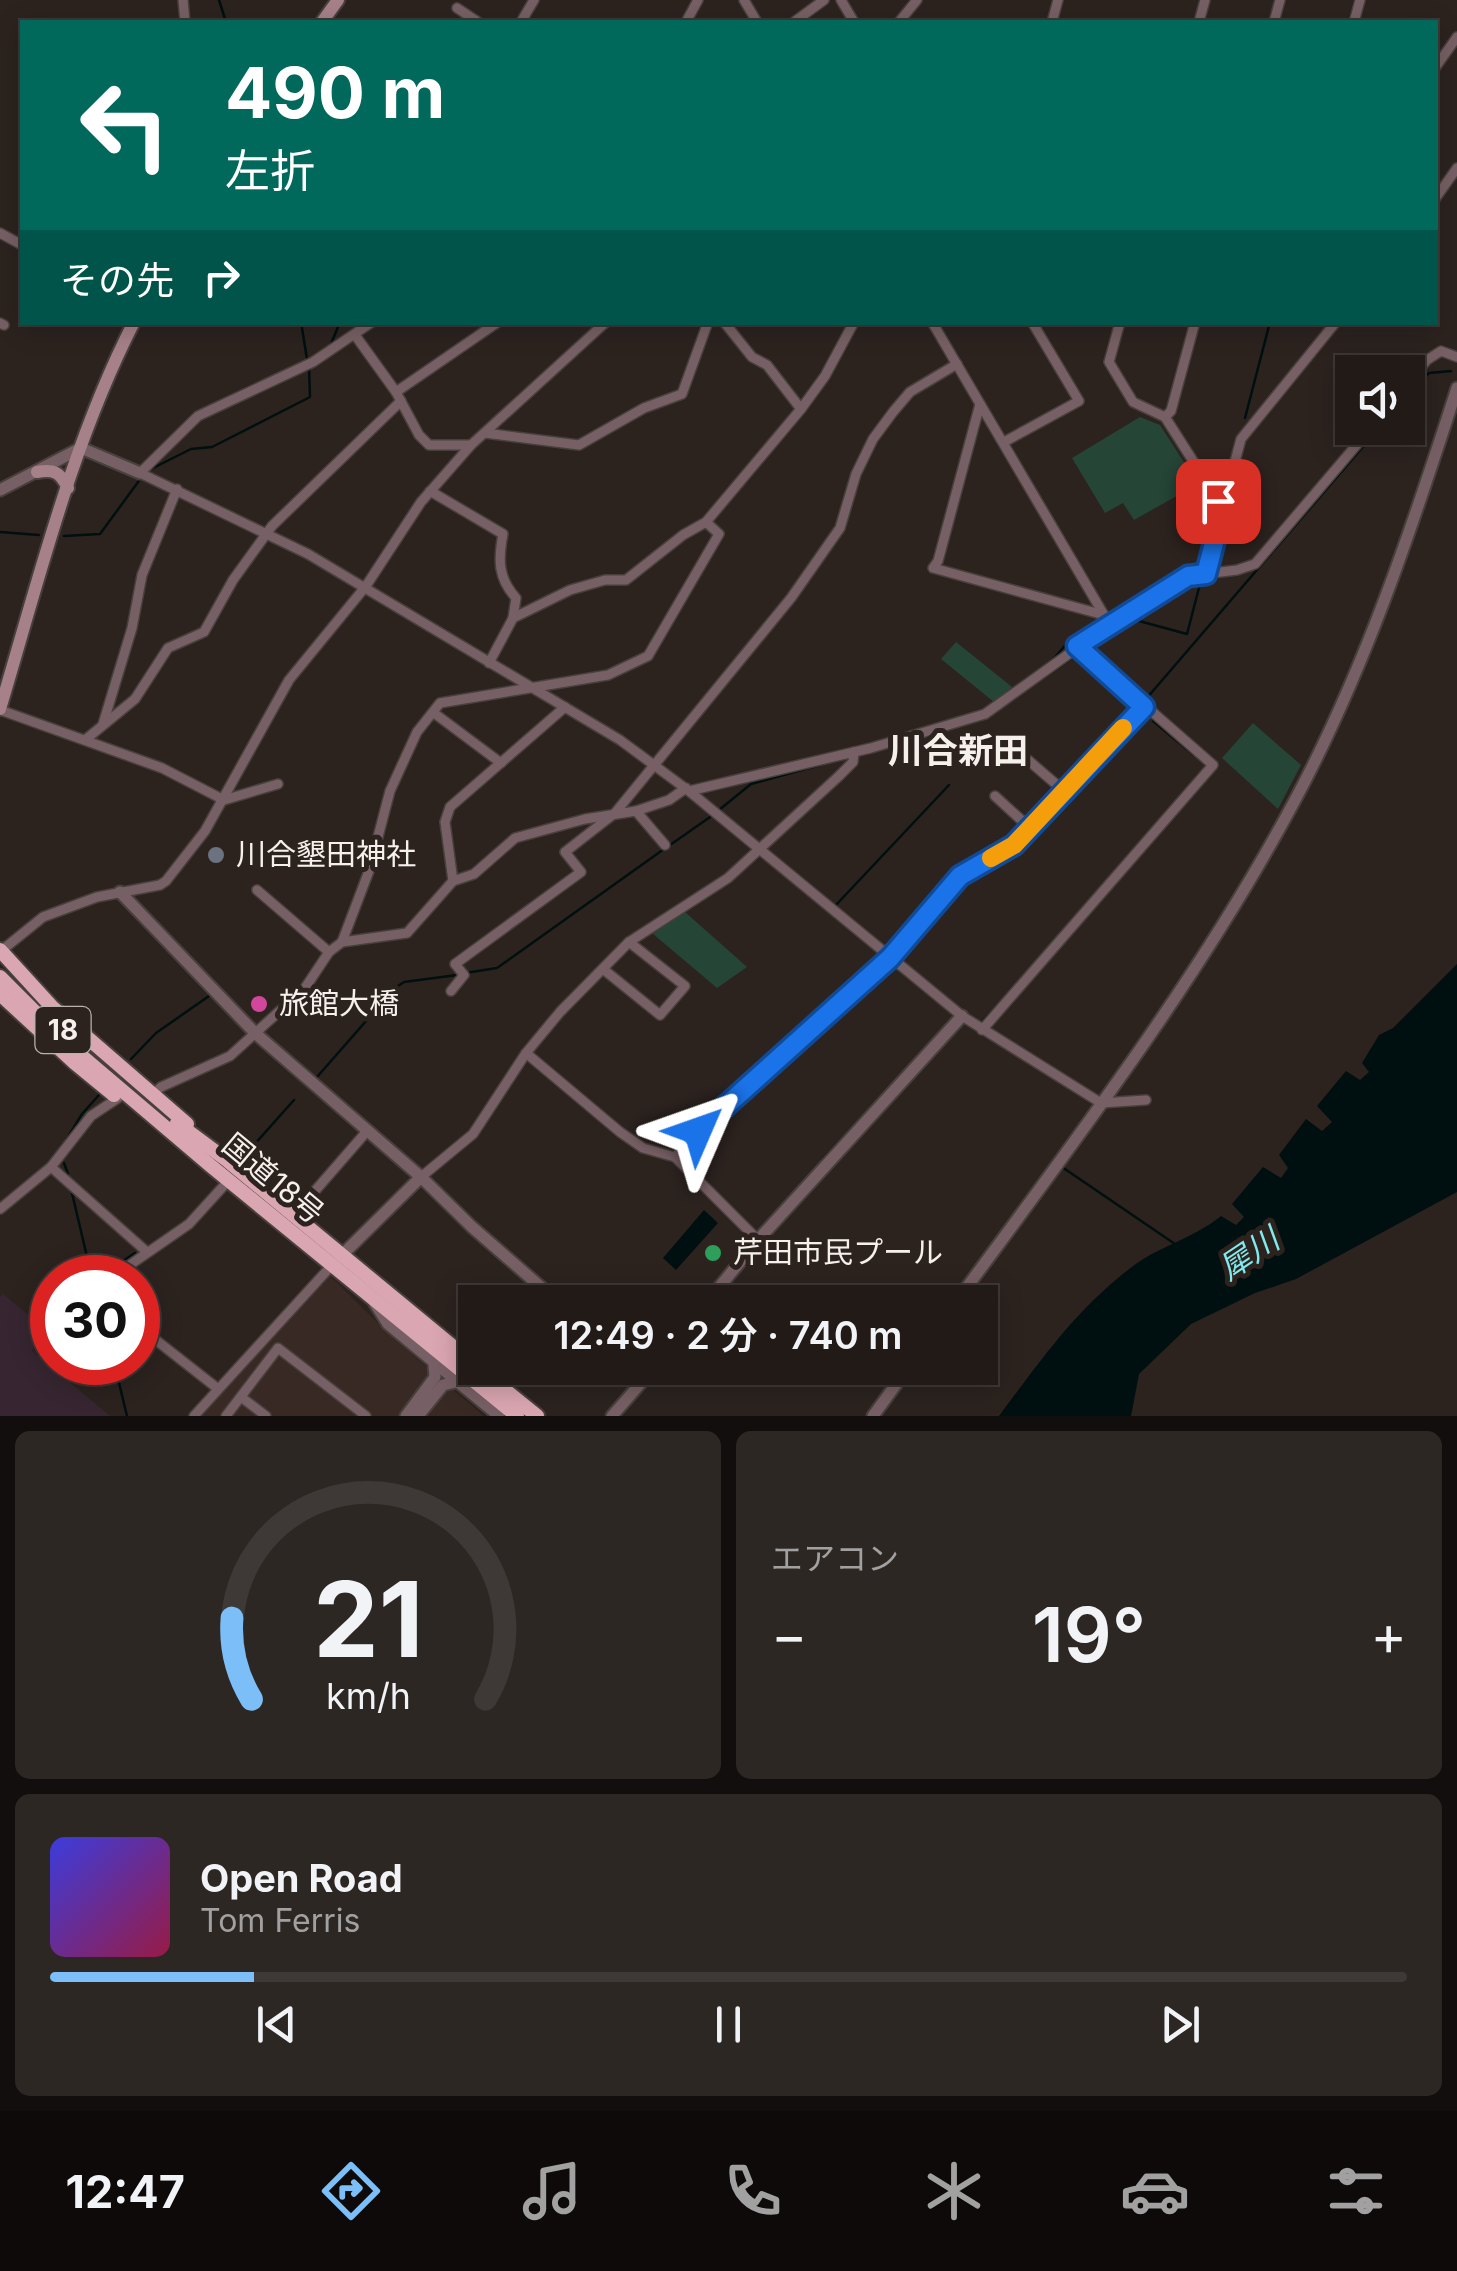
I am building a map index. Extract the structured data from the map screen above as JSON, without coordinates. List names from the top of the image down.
{
  "streets": {
    "highway": ["18", "国道18号"]
  },
  "crossings": [
    ["18", "国道18号"]
  ],
  "districts": ["川合新田"],
  "water": ["犀川"],
  "places": ["川合墾田神社", "旅館大橋", "芹田市民プール"],
  "page": {
    "turn": ["490 m", "左折"],
    "then": "その先",
    "limit": "30",
    "trip": "12:49 · 2 分 · 740 m",
    "tile": "エアコン",
    "heat": ["−", "19°", "+"],
    "song": ["Open Road", "Tom Ferris"],
    "tabs": "12:47",
    "gauge": ["21", "km/h"]
  }
}
